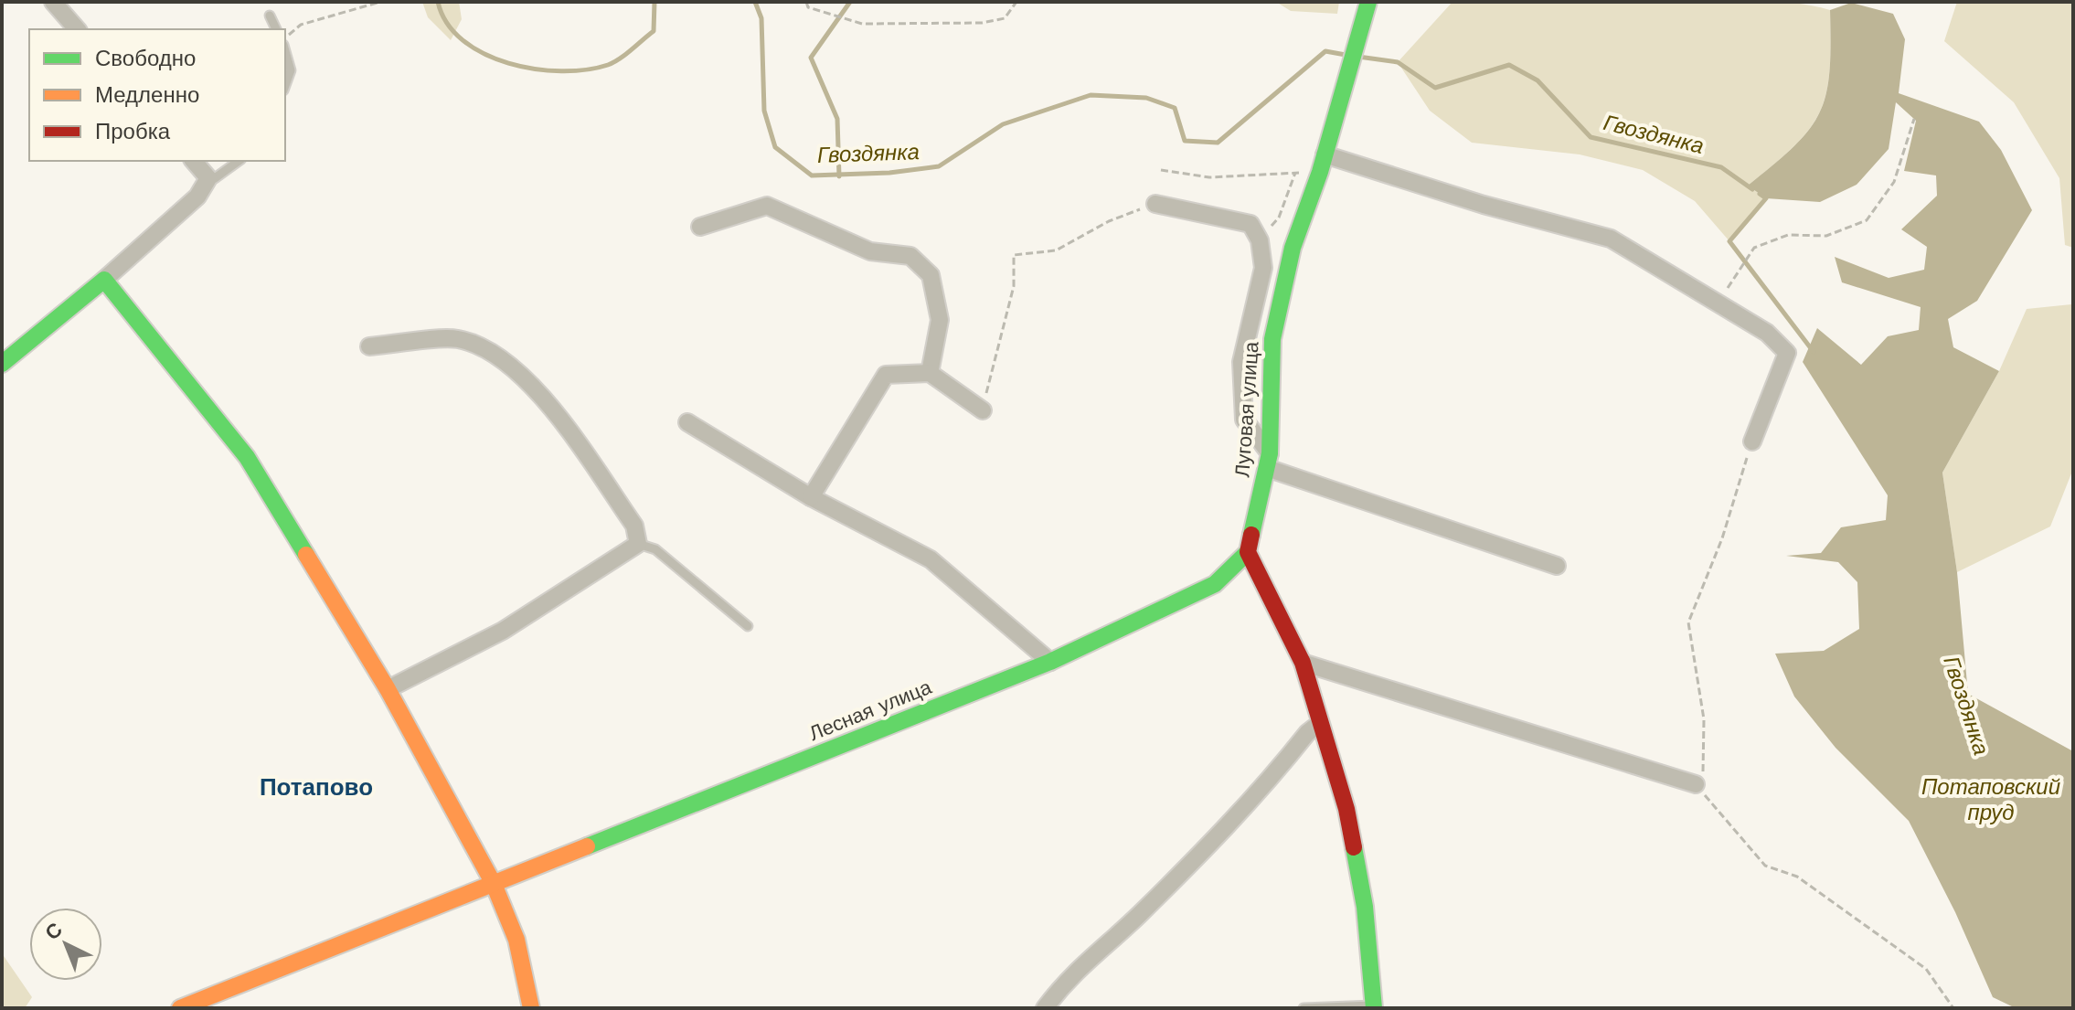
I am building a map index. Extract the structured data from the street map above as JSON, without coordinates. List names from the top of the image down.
{
  "streets": {
    "street": ["Луговая улица", "Лесная улица"]
  },
  "crossings": [
    ["Луговая улица", "Лесная улица"]
  ],
  "districts": ["Потапово"],
  "water": ["Гвоздянка", "Потаповский пруд"],
  "legend": ["Свободно", "Медленно", "Пробка"],
  "north": "top left"
}
